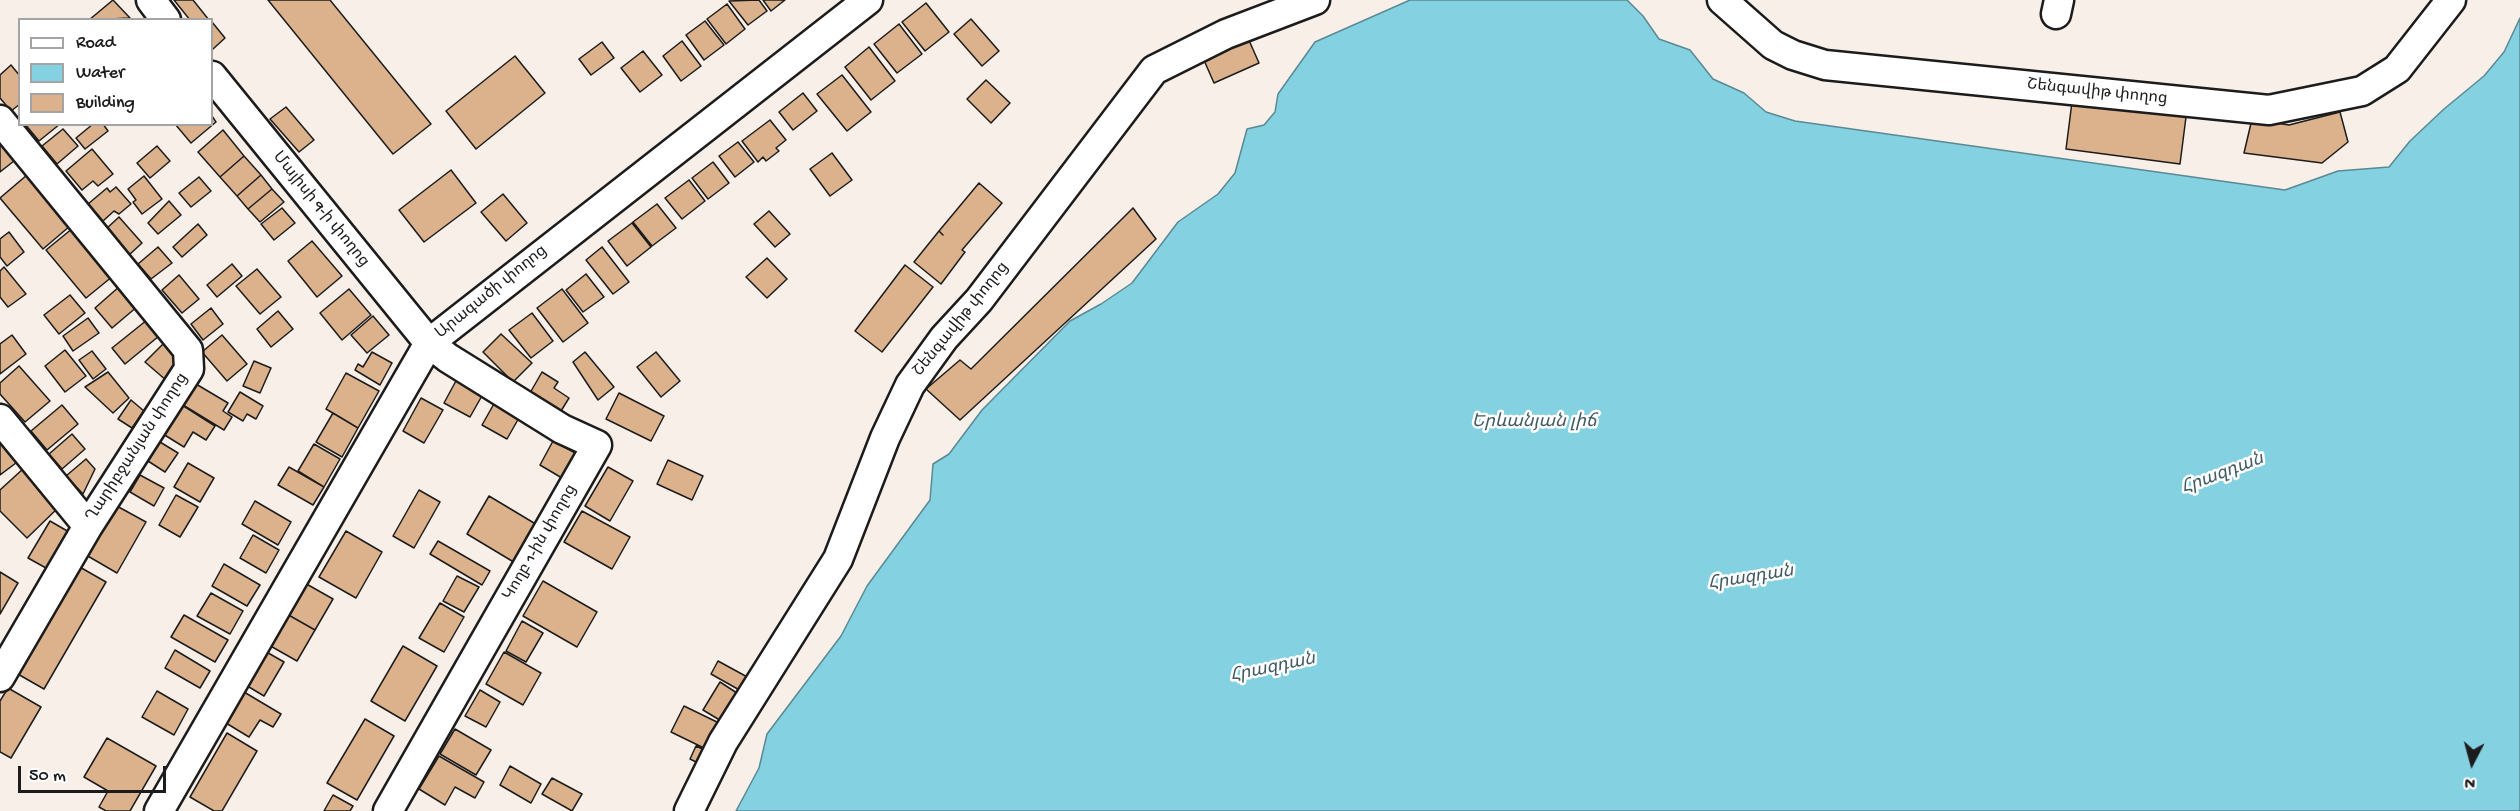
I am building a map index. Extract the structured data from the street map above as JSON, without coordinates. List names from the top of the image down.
{
  "streets": {
    "street": [
      "Շենգավիթ փողոց",
      "Մայիսի 9-ի փողոց",
      "Արագածի փողոց",
      "Ղարիբջանյան փողոց",
      "Կողբ 1-ին փողոց"
    ]
  },
  "crossings": [
    ["Մայիսի 9-ի փողոց", "Արագածի փողոց"],
    ["Մայիսի 9-ի փողոց", "Կողբ 1-ին փողոց"],
    ["Արագածի փողոց", "Կողբ 1-ին փողոց"]
  ],
  "water": ["Երևանյան լիճ", "Հրազդան"],
  "legend": ["Road", "Water", "Building"],
  "scale_bar": "50 m",
  "north": "bottom"
}
